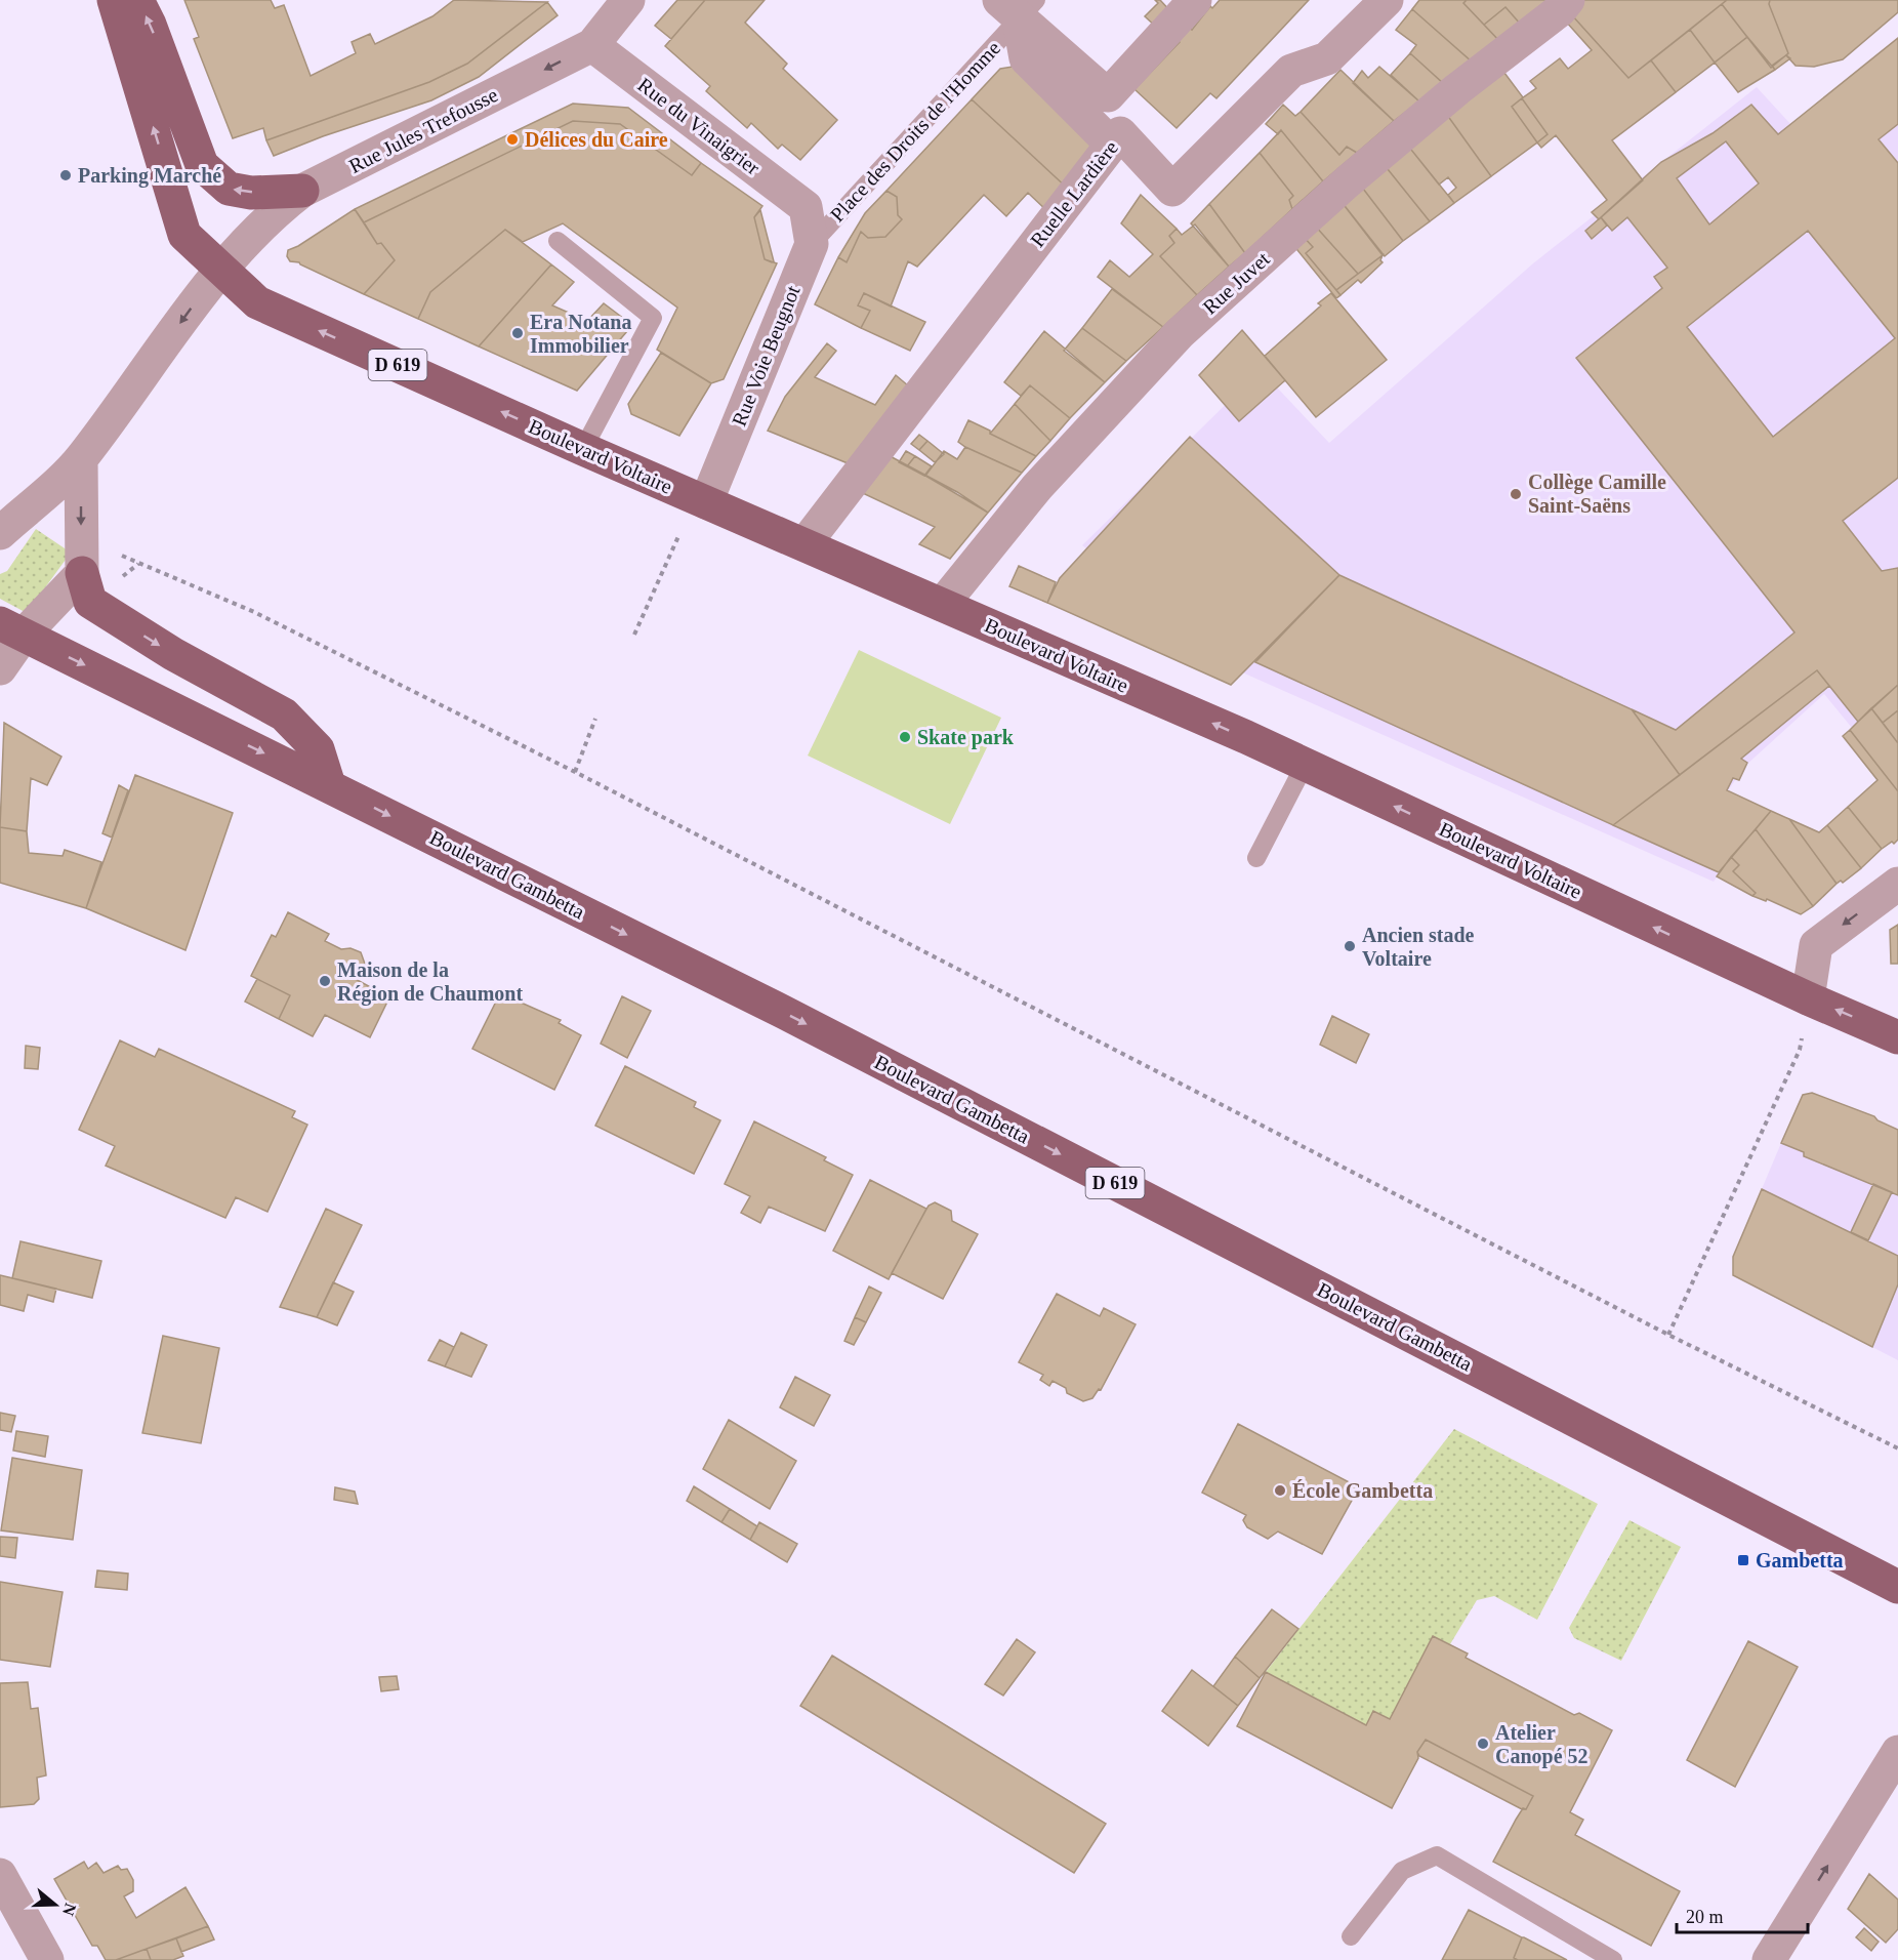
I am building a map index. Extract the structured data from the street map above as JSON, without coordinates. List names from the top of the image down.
{
  "streets": {
    "main road": ["D 619", "Boulevard Voltaire", "Boulevard Gambetta"],
    "street": [
      "Rue du Vinaigrier",
      "Rue Jules Trefousse",
      "Ruelle Lardière",
      "Rue Juvet",
      "Rue Voie Beugnot"
    ],
    "lane": ["Place des Droits de l'Homme"]
  },
  "crossings": [
    ["Rue du Vinaigrier", "Rue Jules Trefousse"],
    ["Rue du Vinaigrier", "Place des Droits de l'Homme"],
    ["Rue du Vinaigrier", "Rue Voie Beugnot"],
    ["Rue Jules Trefousse", "D 619"],
    ["Rue Jules Trefousse", "Boulevard Voltaire"],
    ["Place des Droits de l'Homme", "Rue Voie Beugnot"],
    ["Ruelle Lardière", "Boulevard Voltaire"],
    ["Rue Juvet", "Boulevard Voltaire"],
    ["Rue Voie Beugnot", "Boulevard Voltaire"],
    ["D 619", "Boulevard Voltaire"]
  ],
  "one_way": ["Rue Jules Trefousse", "Boulevard Voltaire", "Boulevard Gambetta"],
  "places": {
    "other": [
      "Délices du Caire",
      "Parking Marché",
      "Era Notana Immobilier",
      "Collège Camille Saint-Saëns",
      "Skate park",
      "Ancien stade Voltaire",
      "Maison de la Région de Chaumont",
      "École Gambetta",
      "Atelier Canopé 52"
    ],
    "transit": ["Gambetta"]
  },
  "scale_bar": "20 m",
  "north": "right"
}
